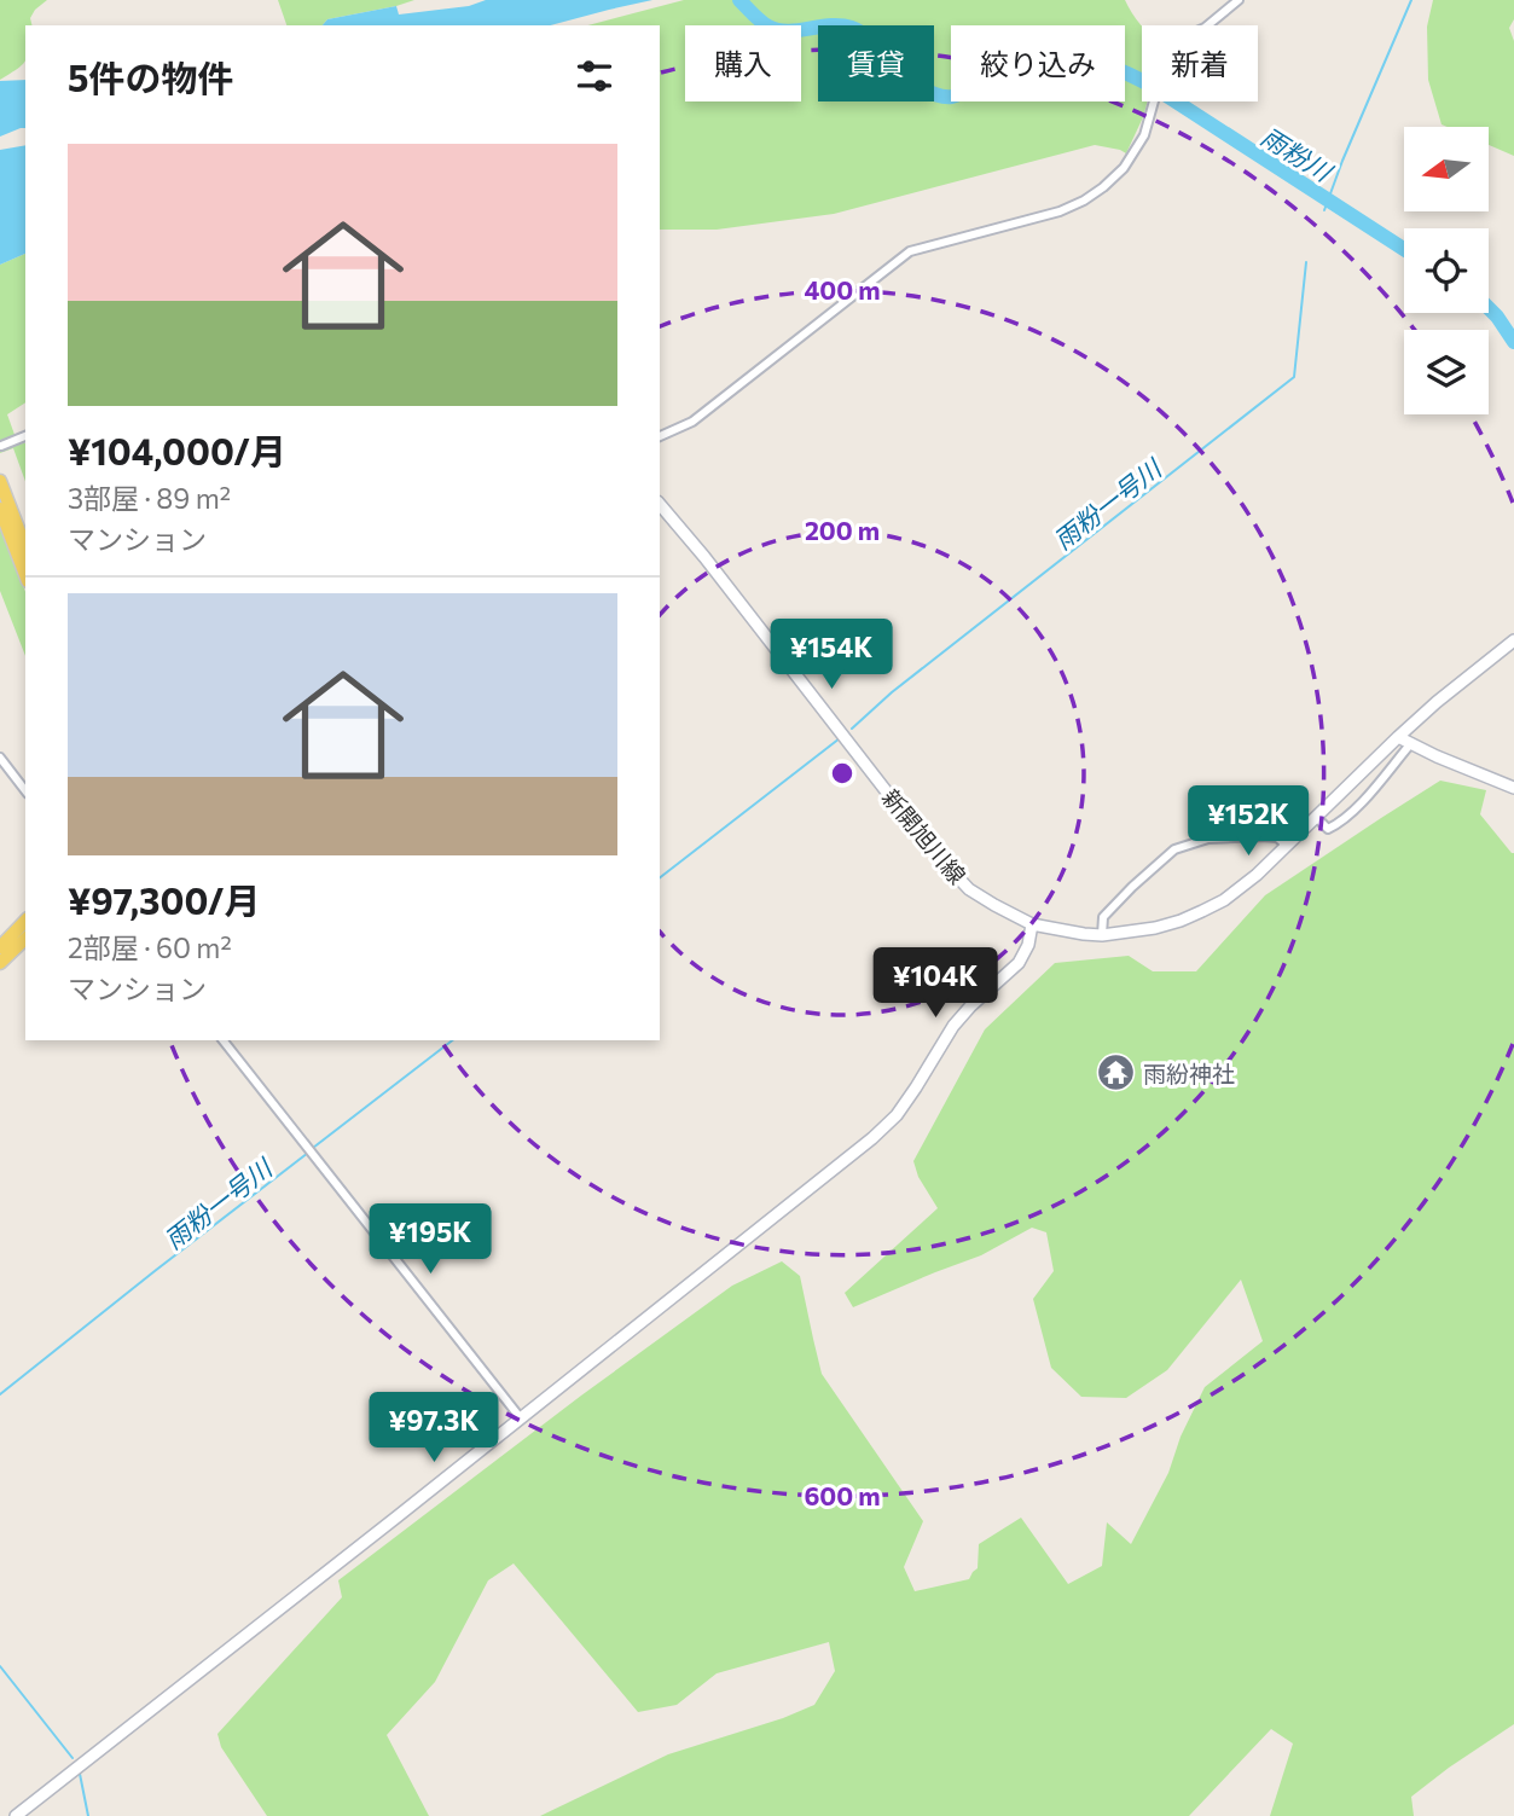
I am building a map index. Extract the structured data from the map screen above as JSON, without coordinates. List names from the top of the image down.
{
  "streets": {
    "street": ["新開旭川線"]
  },
  "water": ["雨粉川", "雨粉一号川"],
  "places": {
    "temple": ["雨紛神社"]
  },
  "north": "left",
  "page": {
    "chip": [
      "購入",
      "賃貸",
      "絞り込み",
      "新着"
    ],
    "heading": "5件の物件",
    "list": [
      {
        "name": "¥104,000/月",
        "note": "3部屋 · 89 m² · マンション"
      },
      {
        "name": "¥97,300/月",
        "note": "2部屋 · 60 m² · マンション"
      }
    ],
    "price": [
      "¥154K",
      "¥152K",
      "¥104K",
      "¥195K",
      "¥97.3K"
    ]
  },
  "rings": ["400 m", "200 m", "600 m"]
}
